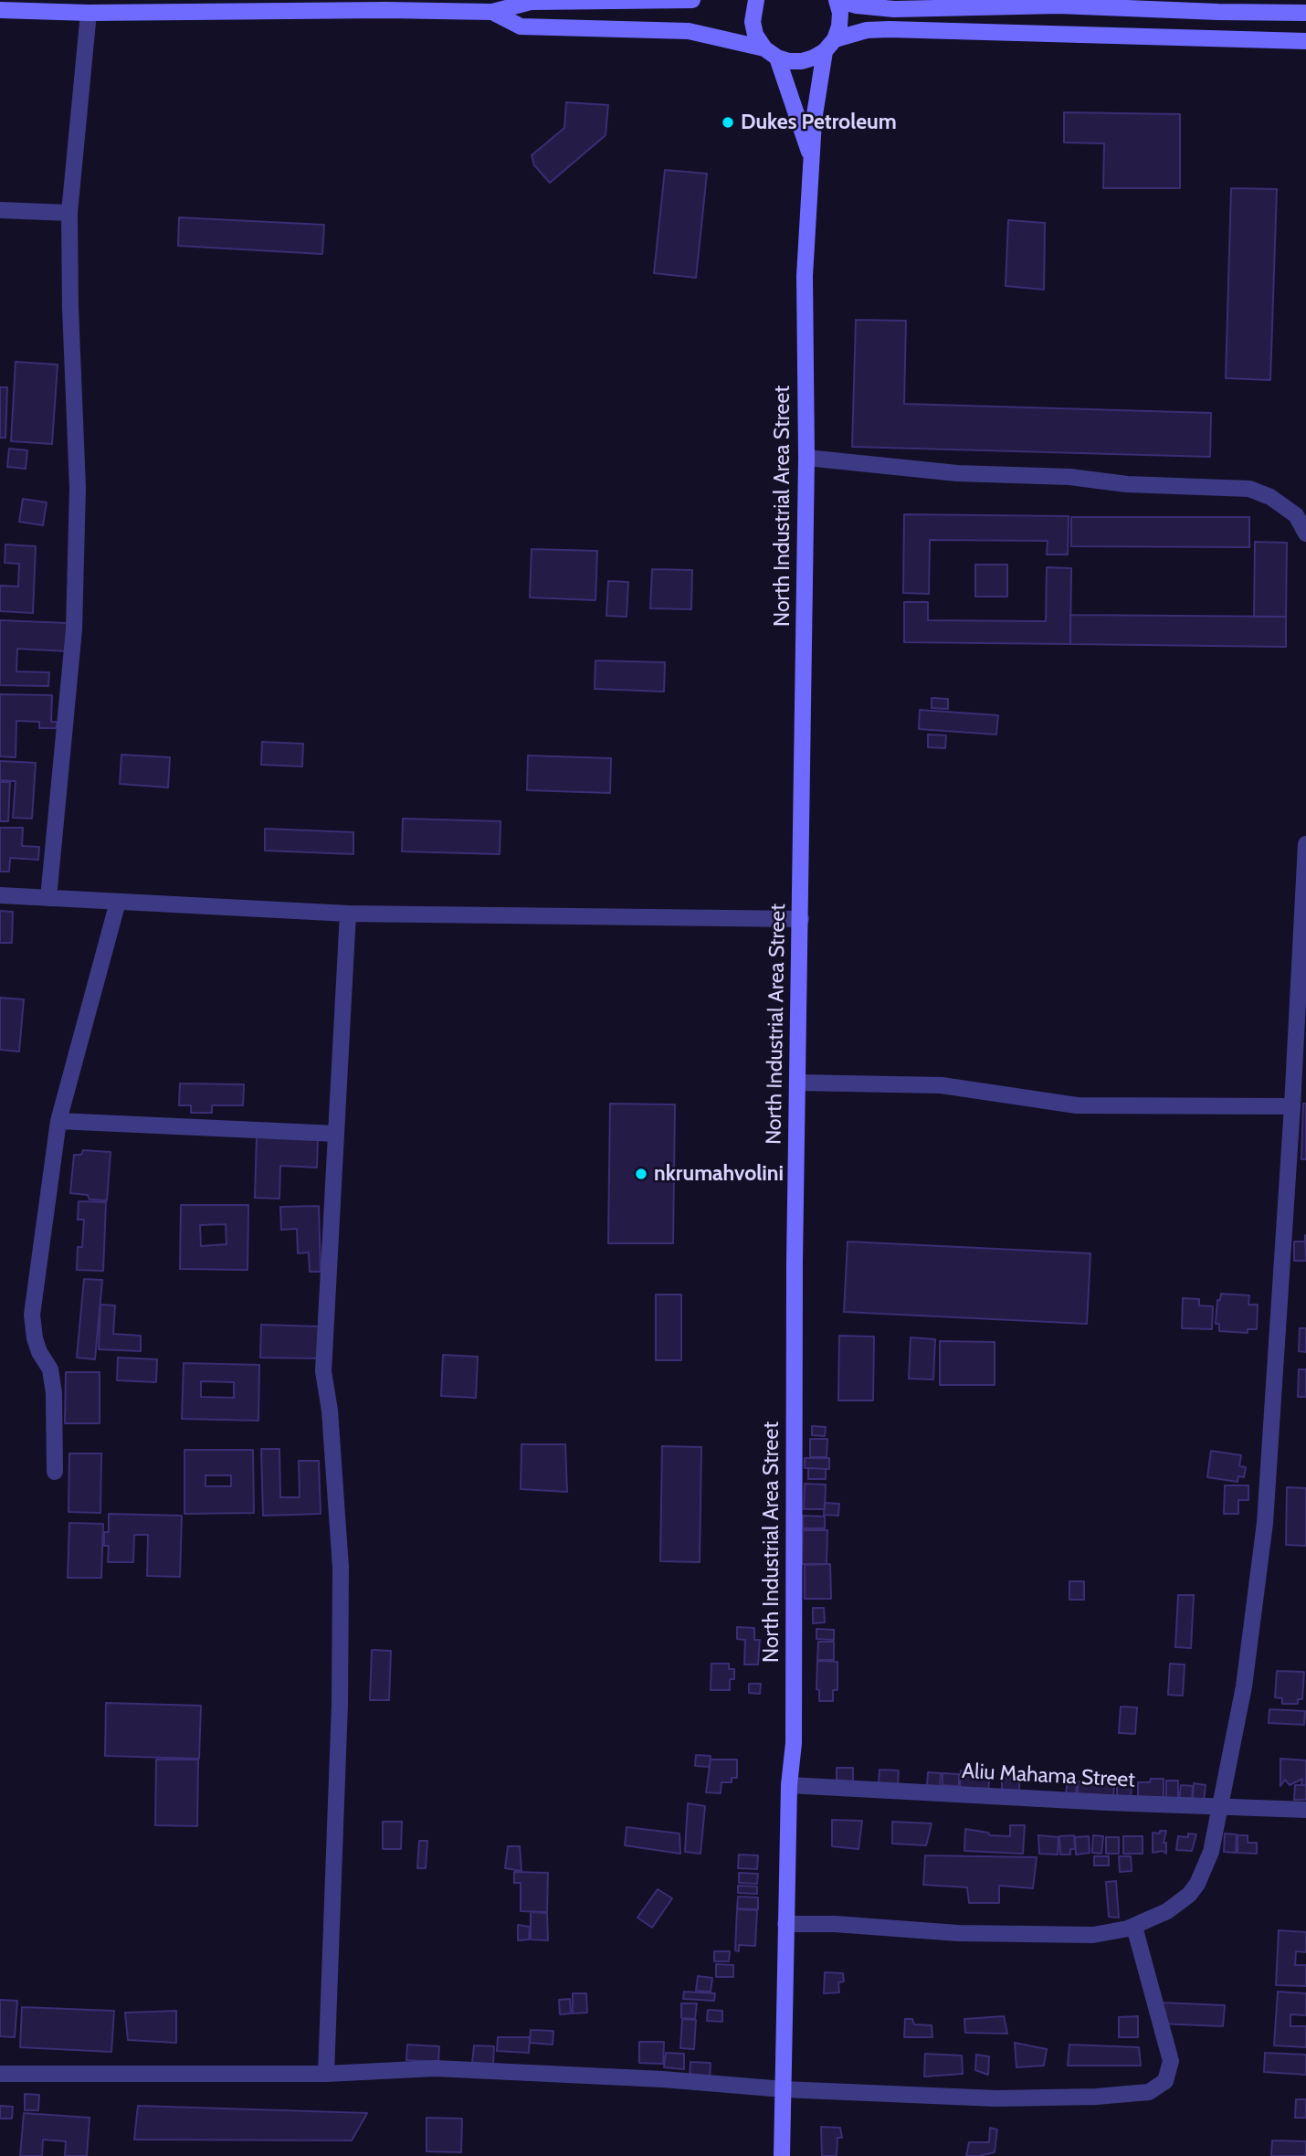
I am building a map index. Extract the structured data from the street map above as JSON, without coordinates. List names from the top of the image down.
{
  "streets": {
    "main road": ["North Industrial Area Street"],
    "street": ["Aliu Mahama Street"]
  },
  "crossings": [
    ["North Industrial Area Street", "Aliu Mahama Street"]
  ],
  "places": ["Dukes Petroleum", "nkrumahvolini"]
}
